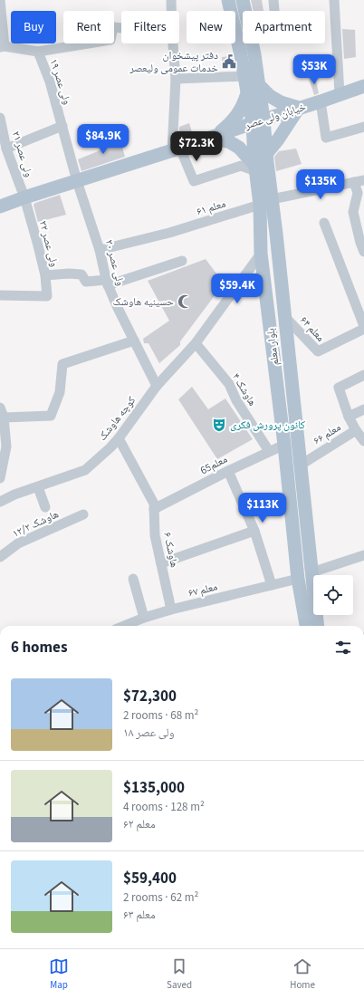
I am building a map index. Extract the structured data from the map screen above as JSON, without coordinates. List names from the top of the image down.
{
  "streets": {
    "main road": ["خیابان ولی عصر", "بلوار معلم"],
    "street": [
      "ولی عصر ۱۹",
      "ولی عصر ۲۱",
      "معلم ۶۱",
      "ولی عصر ۲۲",
      "ولی عصر ۲۰",
      "معلم ۶۴",
      "هاوشک ۴",
      "کوچه هاوشک",
      "معلم ۶۶",
      "معلم65",
      "هاوشک ۱۲/۲",
      "هاوشک ۶",
      "معلم ۶۷"
    ]
  },
  "crossings": [
    ["ولی عصر ۱۹", "خیابان ولی عصر"],
    ["ولی عصر ۱۹", "ولی عصر ۲۰"],
    ["خیابان ولی عصر", "ولی عصر ۲۱"],
    ["خیابان ولی عصر", "ولی عصر ۲۲"],
    ["خیابان ولی عصر", "ولی عصر ۲۰"],
    ["خیابان ولی عصر", "بلوار معلم"],
    ["ولی عصر ۲۱", "ولی عصر ۲۲"],
    ["معلم ۶۱", "ولی عصر ۲۰"],
    ["معلم ۶۱", "بلوار معلم"],
    ["ولی عصر ۲۰", "کوچه هاوشک"],
    ["معلم ۶۴", "بلوار معلم"],
    ["بلوار معلم", "کوچه هاوشک"],
    ["بلوار معلم", "معلم ۶۶"],
    ["بلوار معلم", "معلم65"],
    ["بلوار معلم", "معلم ۶۷"],
    ["هاوشک ۴", "کوچه هاوشک"],
    ["هاوشک ۴", "معلم65"],
    ["کوچه هاوشک", "هاوشک ۶"],
    ["معلم65", "هاوشک ۶"],
    ["هاوشک ۶", "معلم ۶۷"]
  ],
  "places": {
    "public building": ["دفتر پیشخوان خدمات عمومی ولیعصر"],
    "mosque": ["حسینیه هاوشک"],
    "theatre": ["کانون پرورش فکری"]
  },
  "page": {
    "chip": [
      "Buy",
      "Rent",
      "Filters",
      "New",
      "Apartment"
    ],
    "price": [
      "$53K",
      "$84.9K",
      "$72.3K",
      "$135K",
      "$59.4K",
      "$113K"
    ],
    "heading": "6 homes",
    "list": [
      {
        "name": "$72,300",
        "note": "2 rooms · 68 m² · ولی عصر ۱۸"
      },
      {
        "name": "$135,000",
        "note": "4 rooms · 128 m² · معلم ۶۲"
      },
      {
        "name": "$59,400",
        "note": "2 rooms · 62 m² · معلم ۶۳"
      }
    ],
    "tabs": ["Map", "Saved", "Home"]
  }
}
